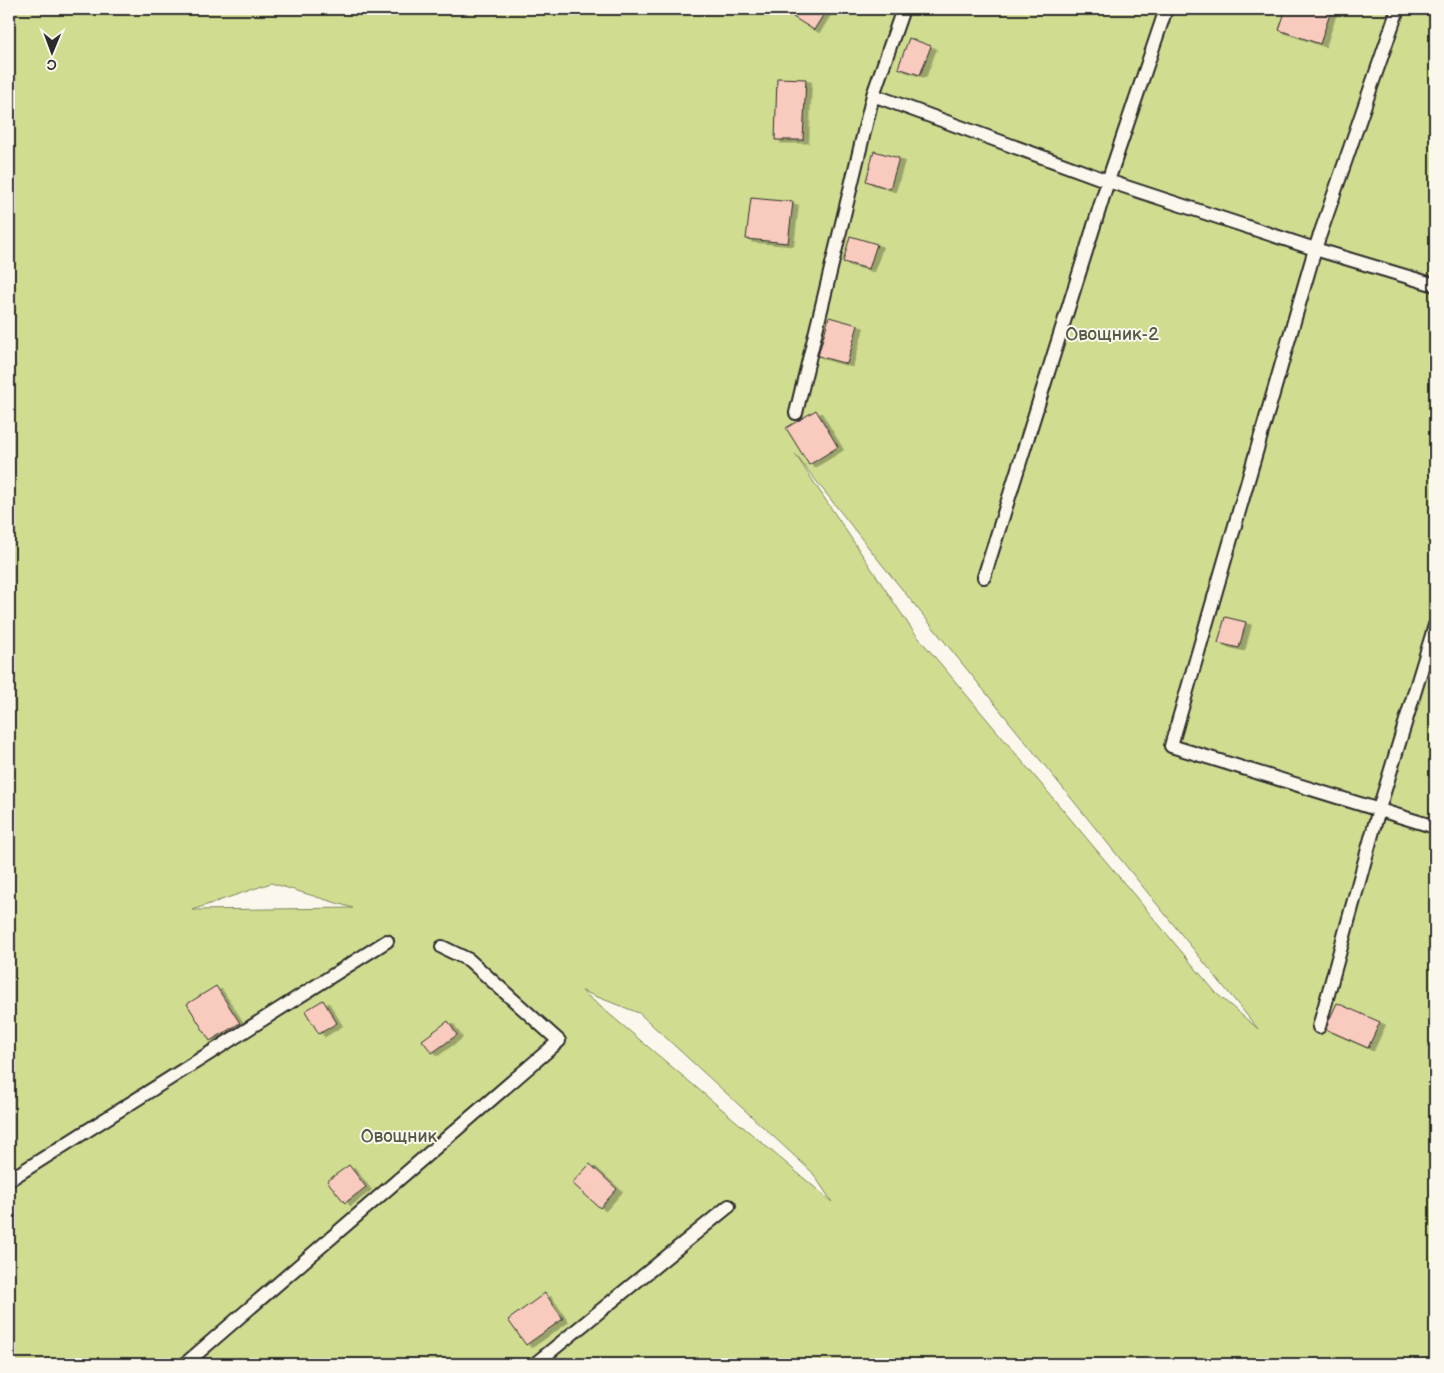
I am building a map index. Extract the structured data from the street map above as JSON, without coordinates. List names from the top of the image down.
{
  "parks": ["Овощник-2", "Овощник"],
  "north": "bottom"
}
